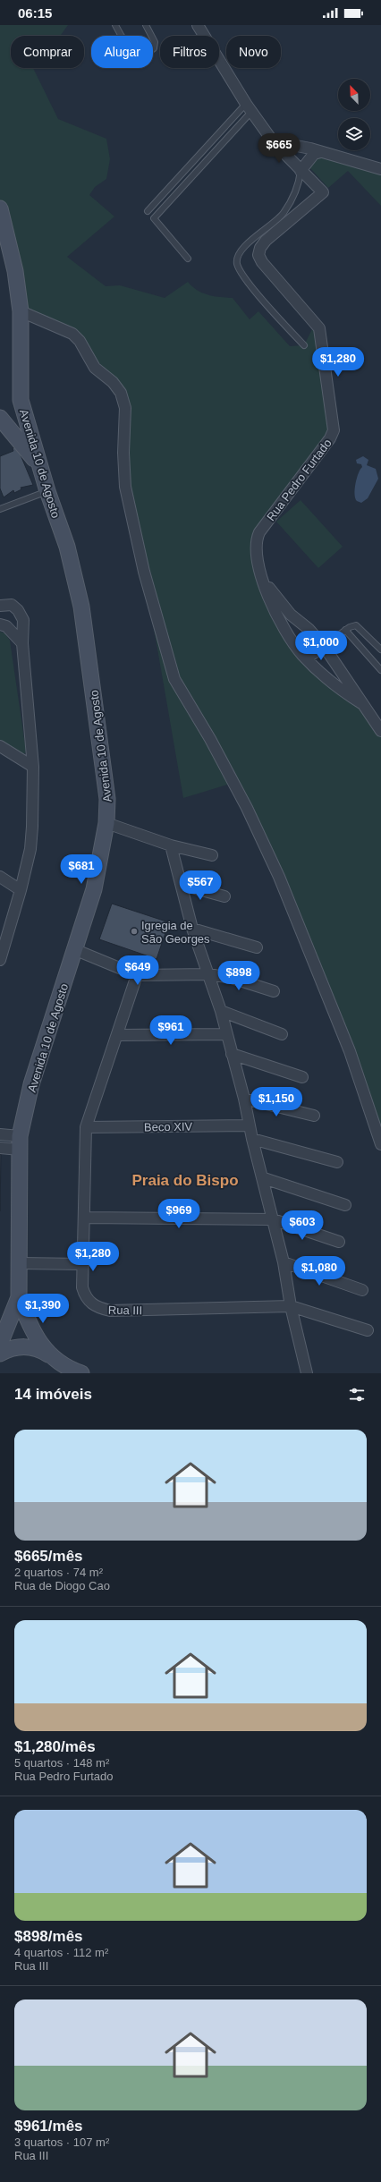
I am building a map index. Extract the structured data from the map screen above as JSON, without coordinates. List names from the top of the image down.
{
  "streets": {
    "street": [
      "Avenida 10 de Agosto",
      "Rua Pedro Furtado",
      "Beco XIV",
      "Rua III"
    ]
  },
  "crossings": [
    ["Beco XIV", "Rua III"]
  ],
  "districts": ["Praia do Bispo"],
  "places": ["Igregia de São Georges"],
  "north": "top left",
  "page": {
    "status": "06:15",
    "chip": [
      "Comprar",
      "Alugar",
      "Filtros",
      "Novo"
    ],
    "price": [
      "$665",
      "$1,280",
      "$1,000",
      "$681",
      "$567",
      "$649",
      "$898",
      "$961",
      "$1,150",
      "$969",
      "$603",
      "$1,280",
      "$1,080",
      "$1,390"
    ],
    "heading": "14 imóveis",
    "list": [
      {
        "name": "$665/mês",
        "note": "2 quartos · 74 m² · Rua de Diogo Cao"
      },
      {
        "name": "$1,280/mês",
        "note": "5 quartos · 148 m² · Rua Pedro Furtado"
      },
      {
        "name": "$898/mês",
        "note": "4 quartos · 112 m² · Rua III"
      },
      {
        "name": "$961/mês",
        "note": "3 quartos · 107 m² · Rua III"
      }
    ]
  }
}
